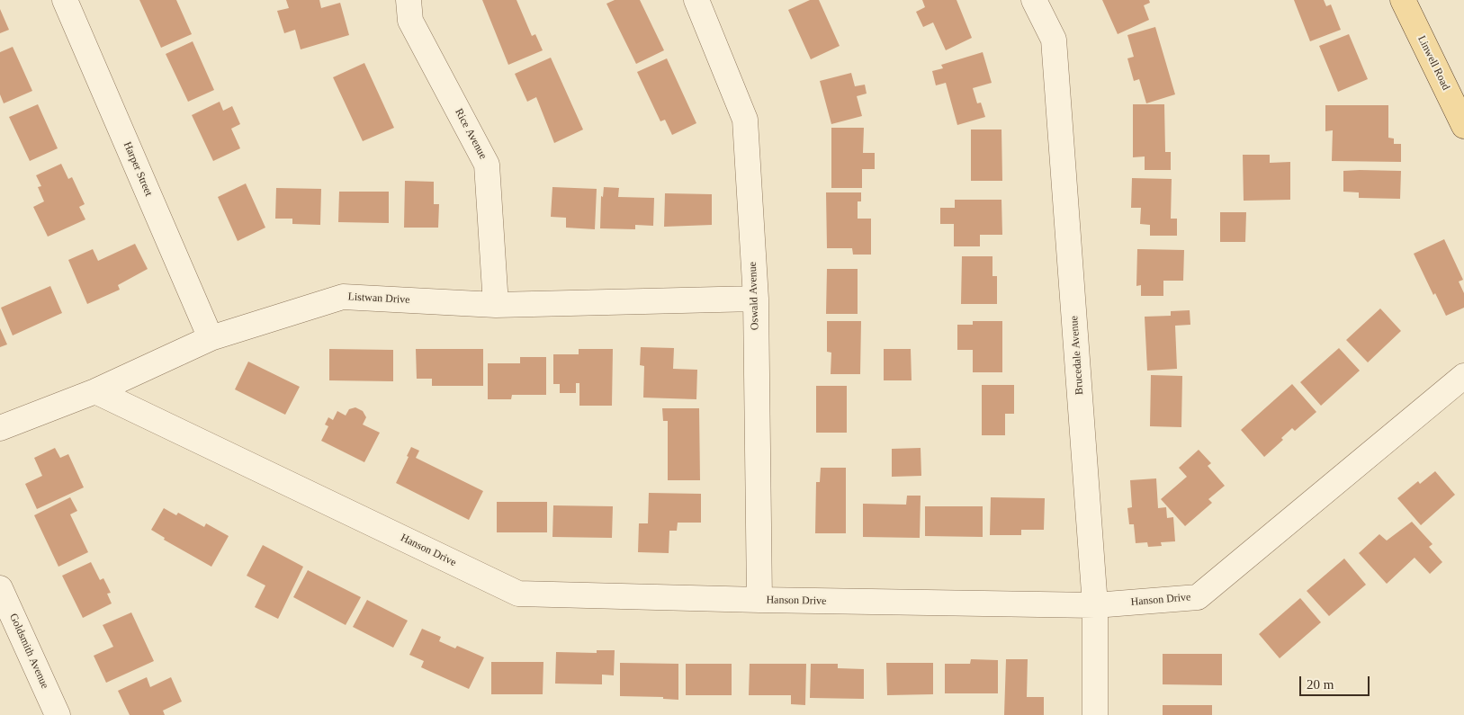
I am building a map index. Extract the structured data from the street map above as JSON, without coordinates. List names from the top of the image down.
{
  "streets": {
    "main road": ["Linwell Road"],
    "street": [
      "Rice Avenue",
      "Harper Street",
      "Oswald Avenue",
      "Listwan Drive",
      "Brucedale Avenue",
      "Hanson Drive",
      "Goldsmith Avenue"
    ]
  },
  "crossings": [
    ["Rice Avenue", "Listwan Drive"],
    ["Harper Street", "Listwan Drive"],
    ["Oswald Avenue", "Listwan Drive"],
    ["Oswald Avenue", "Hanson Drive"],
    ["Listwan Drive", "Hanson Drive"],
    ["Brucedale Avenue", "Hanson Drive"]
  ],
  "scale_bar": "20 m"
}
